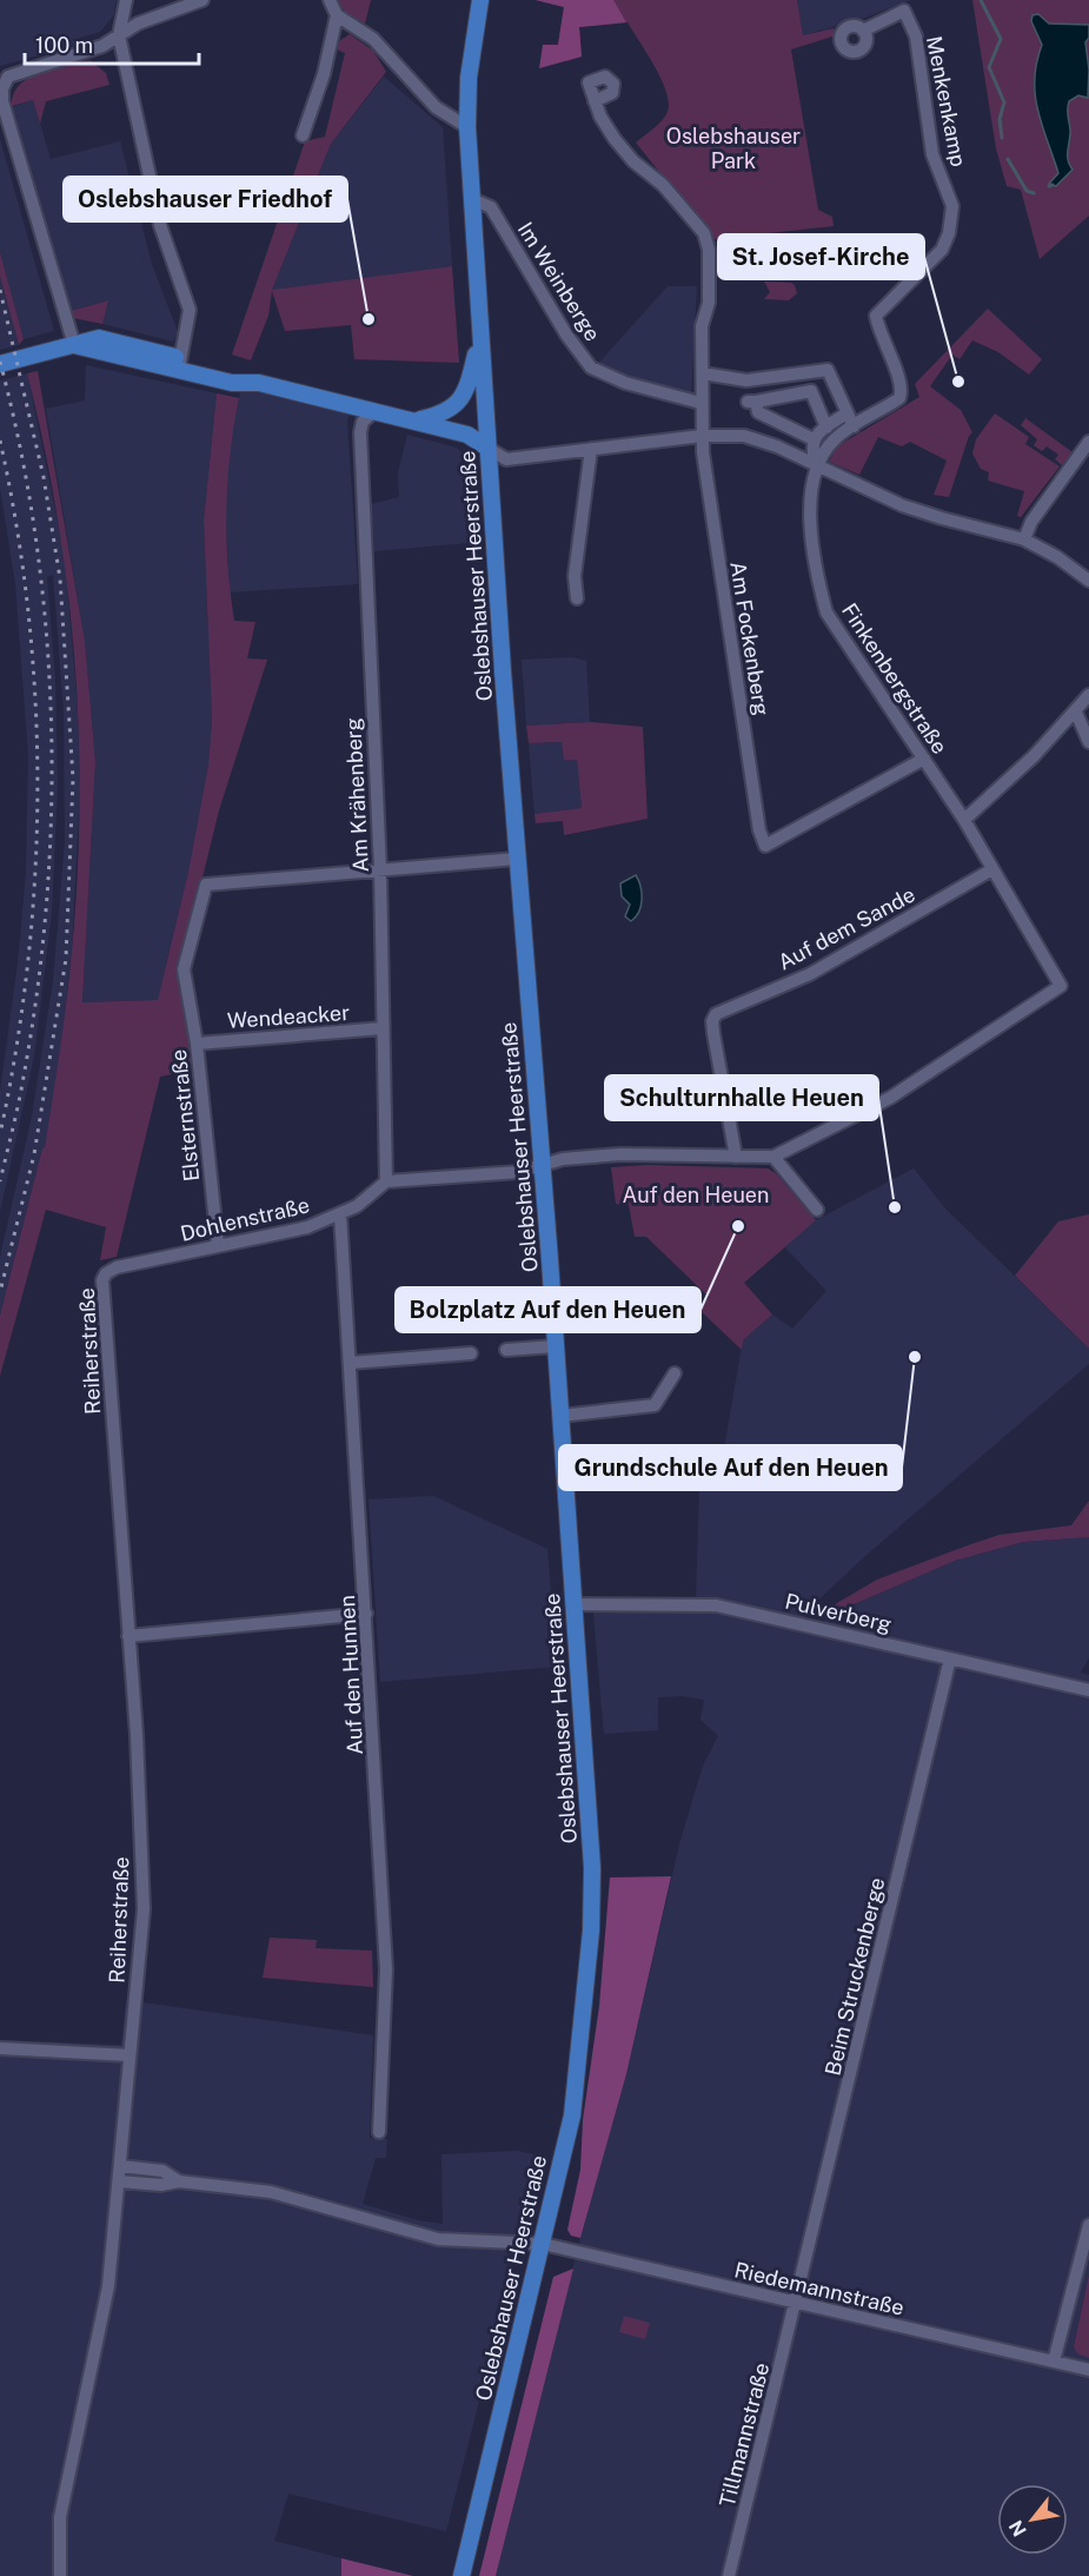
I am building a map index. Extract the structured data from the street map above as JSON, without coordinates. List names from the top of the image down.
{
  "streets": {
    "main road": ["Oslebshauser Heerstraße"],
    "street": [
      "Menkenkamp",
      "Im Weinberge",
      "Am Fockenberg",
      "Finkenbergstraße",
      "Am Krähenberg",
      "Auf dem Sande",
      "Wendeacker",
      "Elsternstraße",
      "Dohlenstraße",
      "Reiherstraße",
      "Pulverberg",
      "Auf den Hunnen",
      "Beim Struckenberge",
      "Riedemannstraße",
      "Tillmannstraße"
    ]
  },
  "crossings": [
    ["Menkenkamp", "Finkenbergstraße"],
    ["Im Weinberge", "Oslebshauser Heerstraße"],
    ["Im Weinberge", "Am Fockenberg"],
    ["Oslebshauser Heerstraße", "Pulverberg"],
    ["Oslebshauser Heerstraße", "Riedemannstraße"],
    ["Am Fockenberg", "Finkenbergstraße"],
    ["Finkenbergstraße", "Auf dem Sande"],
    ["Am Krähenberg", "Wendeacker"],
    ["Am Krähenberg", "Elsternstraße"],
    ["Am Krähenberg", "Dohlenstraße"],
    ["Wendeacker", "Elsternstraße"],
    ["Elsternstraße", "Dohlenstraße"],
    ["Dohlenstraße", "Reiherstraße"],
    ["Dohlenstraße", "Auf den Hunnen"],
    ["Pulverberg", "Beim Struckenberge"],
    ["Beim Struckenberge", "Riedemannstraße"],
    ["Beim Struckenberge", "Tillmannstraße"],
    ["Riedemannstraße", "Tillmannstraße"]
  ],
  "parks": ["Oslebshauser Park", "Auf den Heuen"],
  "places": [
    "Oslebshauser Friedhof",
    "St. Josef-Kirche",
    "Schulturnhalle Heuen",
    "Bolzplatz Auf den Heuen",
    "Grundschule Auf den Heuen"
  ],
  "scale_bar": "100 m",
  "north": "bottom left"
}
